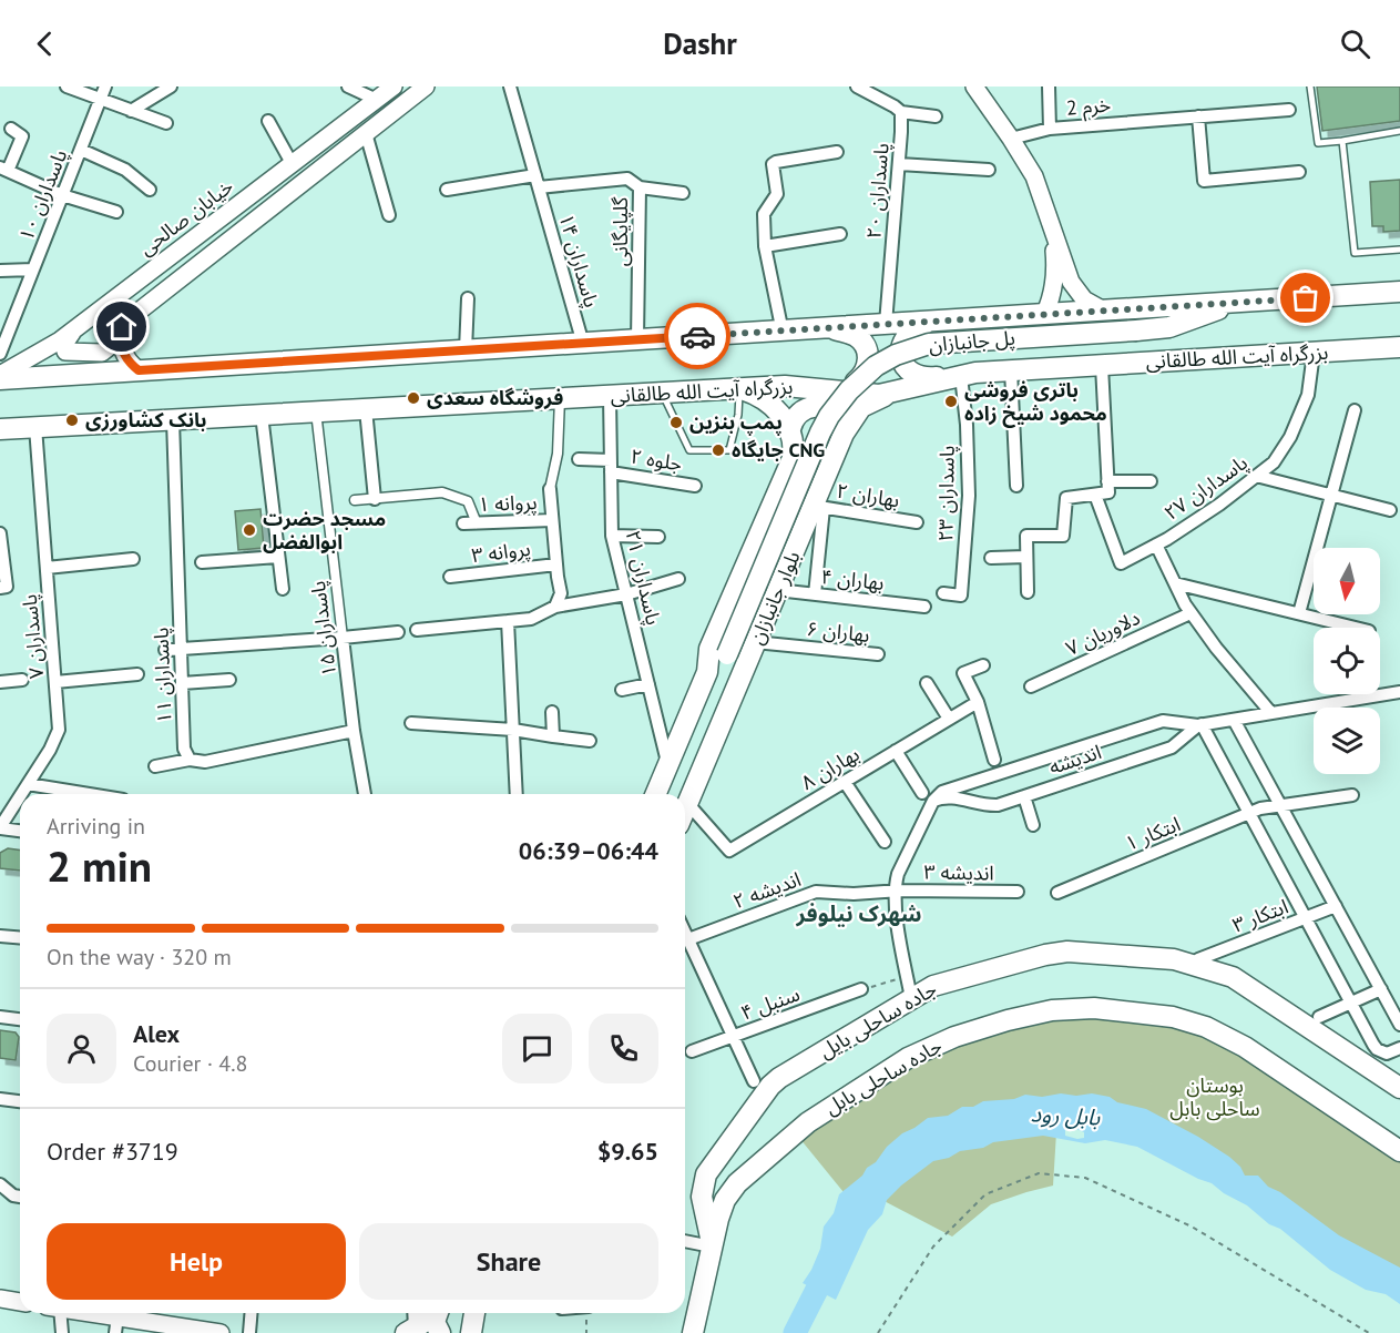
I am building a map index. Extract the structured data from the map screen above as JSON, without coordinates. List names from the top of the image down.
{
  "streets": {
    "main road": [
      "خیابان صالحی",
      "پل جانبازان",
      "بزرگراه آیت الله طالقانی",
      "بلوار جانبازان",
      "جاده ساحلی بایل",
      "جاده ساحلی بابل"
    ],
    "street": [
      "خرم 2",
      "پاسداران ۲۰",
      "پاسداران ١٠",
      "گلپایگانی",
      "پاسداران ۱۴",
      "جلوه ۲",
      "پاسداران ۲۷",
      "پاسداران ۲۳",
      "بهاران ۲",
      "پروانه ۱",
      "پروانه ۳",
      "پاسداران ۲۱",
      "بهاران ۴",
      "پاسداران ۱۵",
      "بهاران ۶",
      "دلاوریان ۷",
      "پاسداران ۷",
      "پاسداران ١١",
      "اندیشه",
      "بهاران ۸",
      "ابتکار ۱",
      "اندیشه ۳",
      "اندیشه ۲",
      "ابتکار ۳",
      "سنبل ۴"
    ]
  },
  "crossings": [
    ["گلپایگانی", "پاسداران ۱۴"],
    ["پل جانبازان", "بلوار جانبازان"],
    ["بزرگراه آیت الله طالقانی", "پاسداران ۲۷"],
    ["بزرگراه آیت الله طالقانی", "پاسداران ۲۳"],
    ["بزرگراه آیت الله طالقانی", "پاسداران ۲۱"],
    ["بزرگراه آیت الله طالقانی", "بلوار جانبازان"],
    ["بزرگراه آیت الله طالقانی", "پاسداران ۱۵"],
    ["بزرگراه آیت الله طالقانی", "پاسداران ۷"],
    ["بزرگراه آیت الله طالقانی", "پاسداران ١١"],
    ["جلوه ۲", "پاسداران ۲۱"],
    ["بهاران ۲", "بلوار جانبازان"],
    ["پاسداران ۲۱", "بلوار جانبازان"],
    ["بهاران ۴", "بلوار جانبازان"],
    ["بلوار جانبازان", "بهاران ۶"],
    ["بلوار جانبازان", "بهاران ۸"],
    ["اندیشه ۳", "اندیشه ۲"],
    ["جاده ساحلی بایل", "جاده ساحلی بابل"]
  ],
  "districts": ["شهرک نیلوفر"],
  "water": ["بابل رود"],
  "parks": ["بوستان ساحلی بابل"],
  "places": [
    "فروشگاه سعدی",
    "باتری فروشی محمود شیخ زاده",
    "بانک کشاورزی",
    "پمپ بنزین",
    "جایگاه CNG",
    "مسجد حضرت ابوالفضل"
  ],
  "north": "bottom",
  "page": {
    "header": "Dashr",
    "heading": ["2 min", "Arriving in", "06:39–06:44"],
    "panel": [
      "Alex",
      "Courier · 4.8",
      "Order #3719",
      "$9.65"
    ],
    "bar": "On the way · 320 m",
    "buttons": ["Help", "Share"]
  }
}
